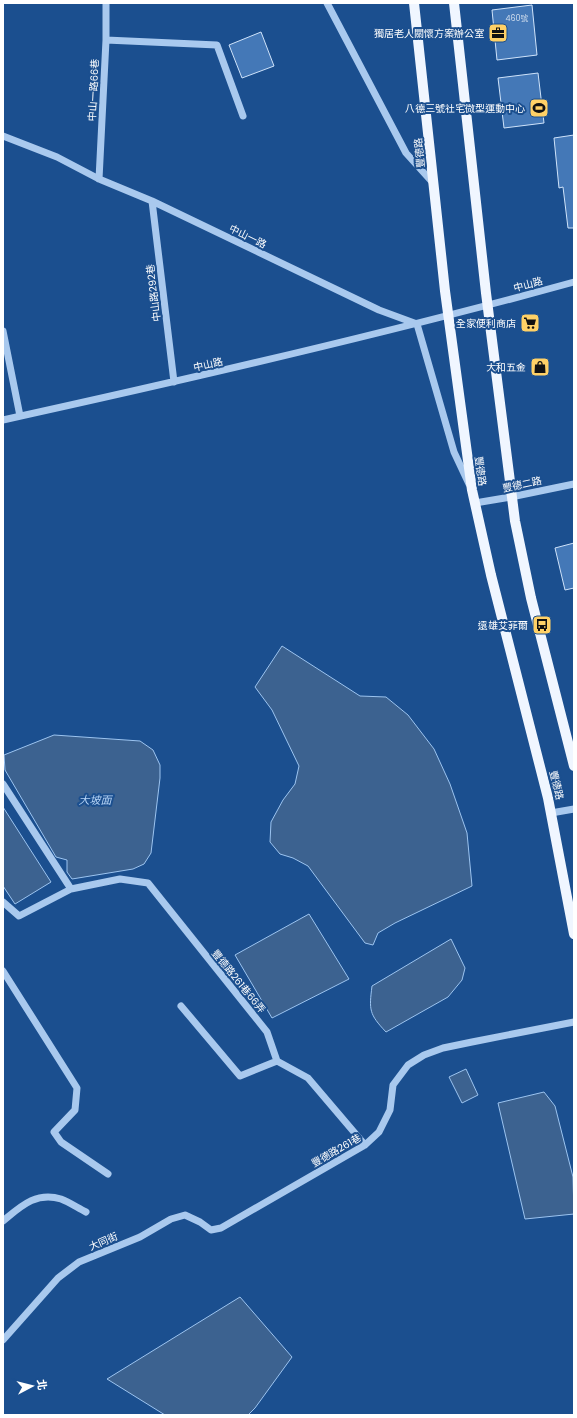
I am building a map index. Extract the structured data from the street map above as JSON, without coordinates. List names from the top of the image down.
{
  "streets": {
    "main road": ["豐德路"],
    "street": [
      "中山一路66巷",
      "中山一路",
      "中山路",
      "中山路292巷",
      "豐德二路",
      "豐德路261巷66弄",
      "豐德路261巷",
      "大同街"
    ]
  },
  "crossings": [
    ["中山一路66巷", "中山一路"],
    ["豐德路", "豐德二路"],
    ["中山一路", "中山路"],
    ["中山一路", "中山路292巷"],
    ["中山路", "中山路292巷"],
    ["豐德路261巷", "大同街"]
  ],
  "water": ["大坡面"],
  "places": {
    "office": ["獨居老人關懷方案辦公室"],
    "sports": ["八德三號社宅微型運動中心"],
    "supermarket": ["全家便利商店"],
    "shop": ["大和五金"],
    "bus stop": ["遠雄艾菲爾"]
  },
  "house_numbers": ["460號"],
  "north": "right"
}
